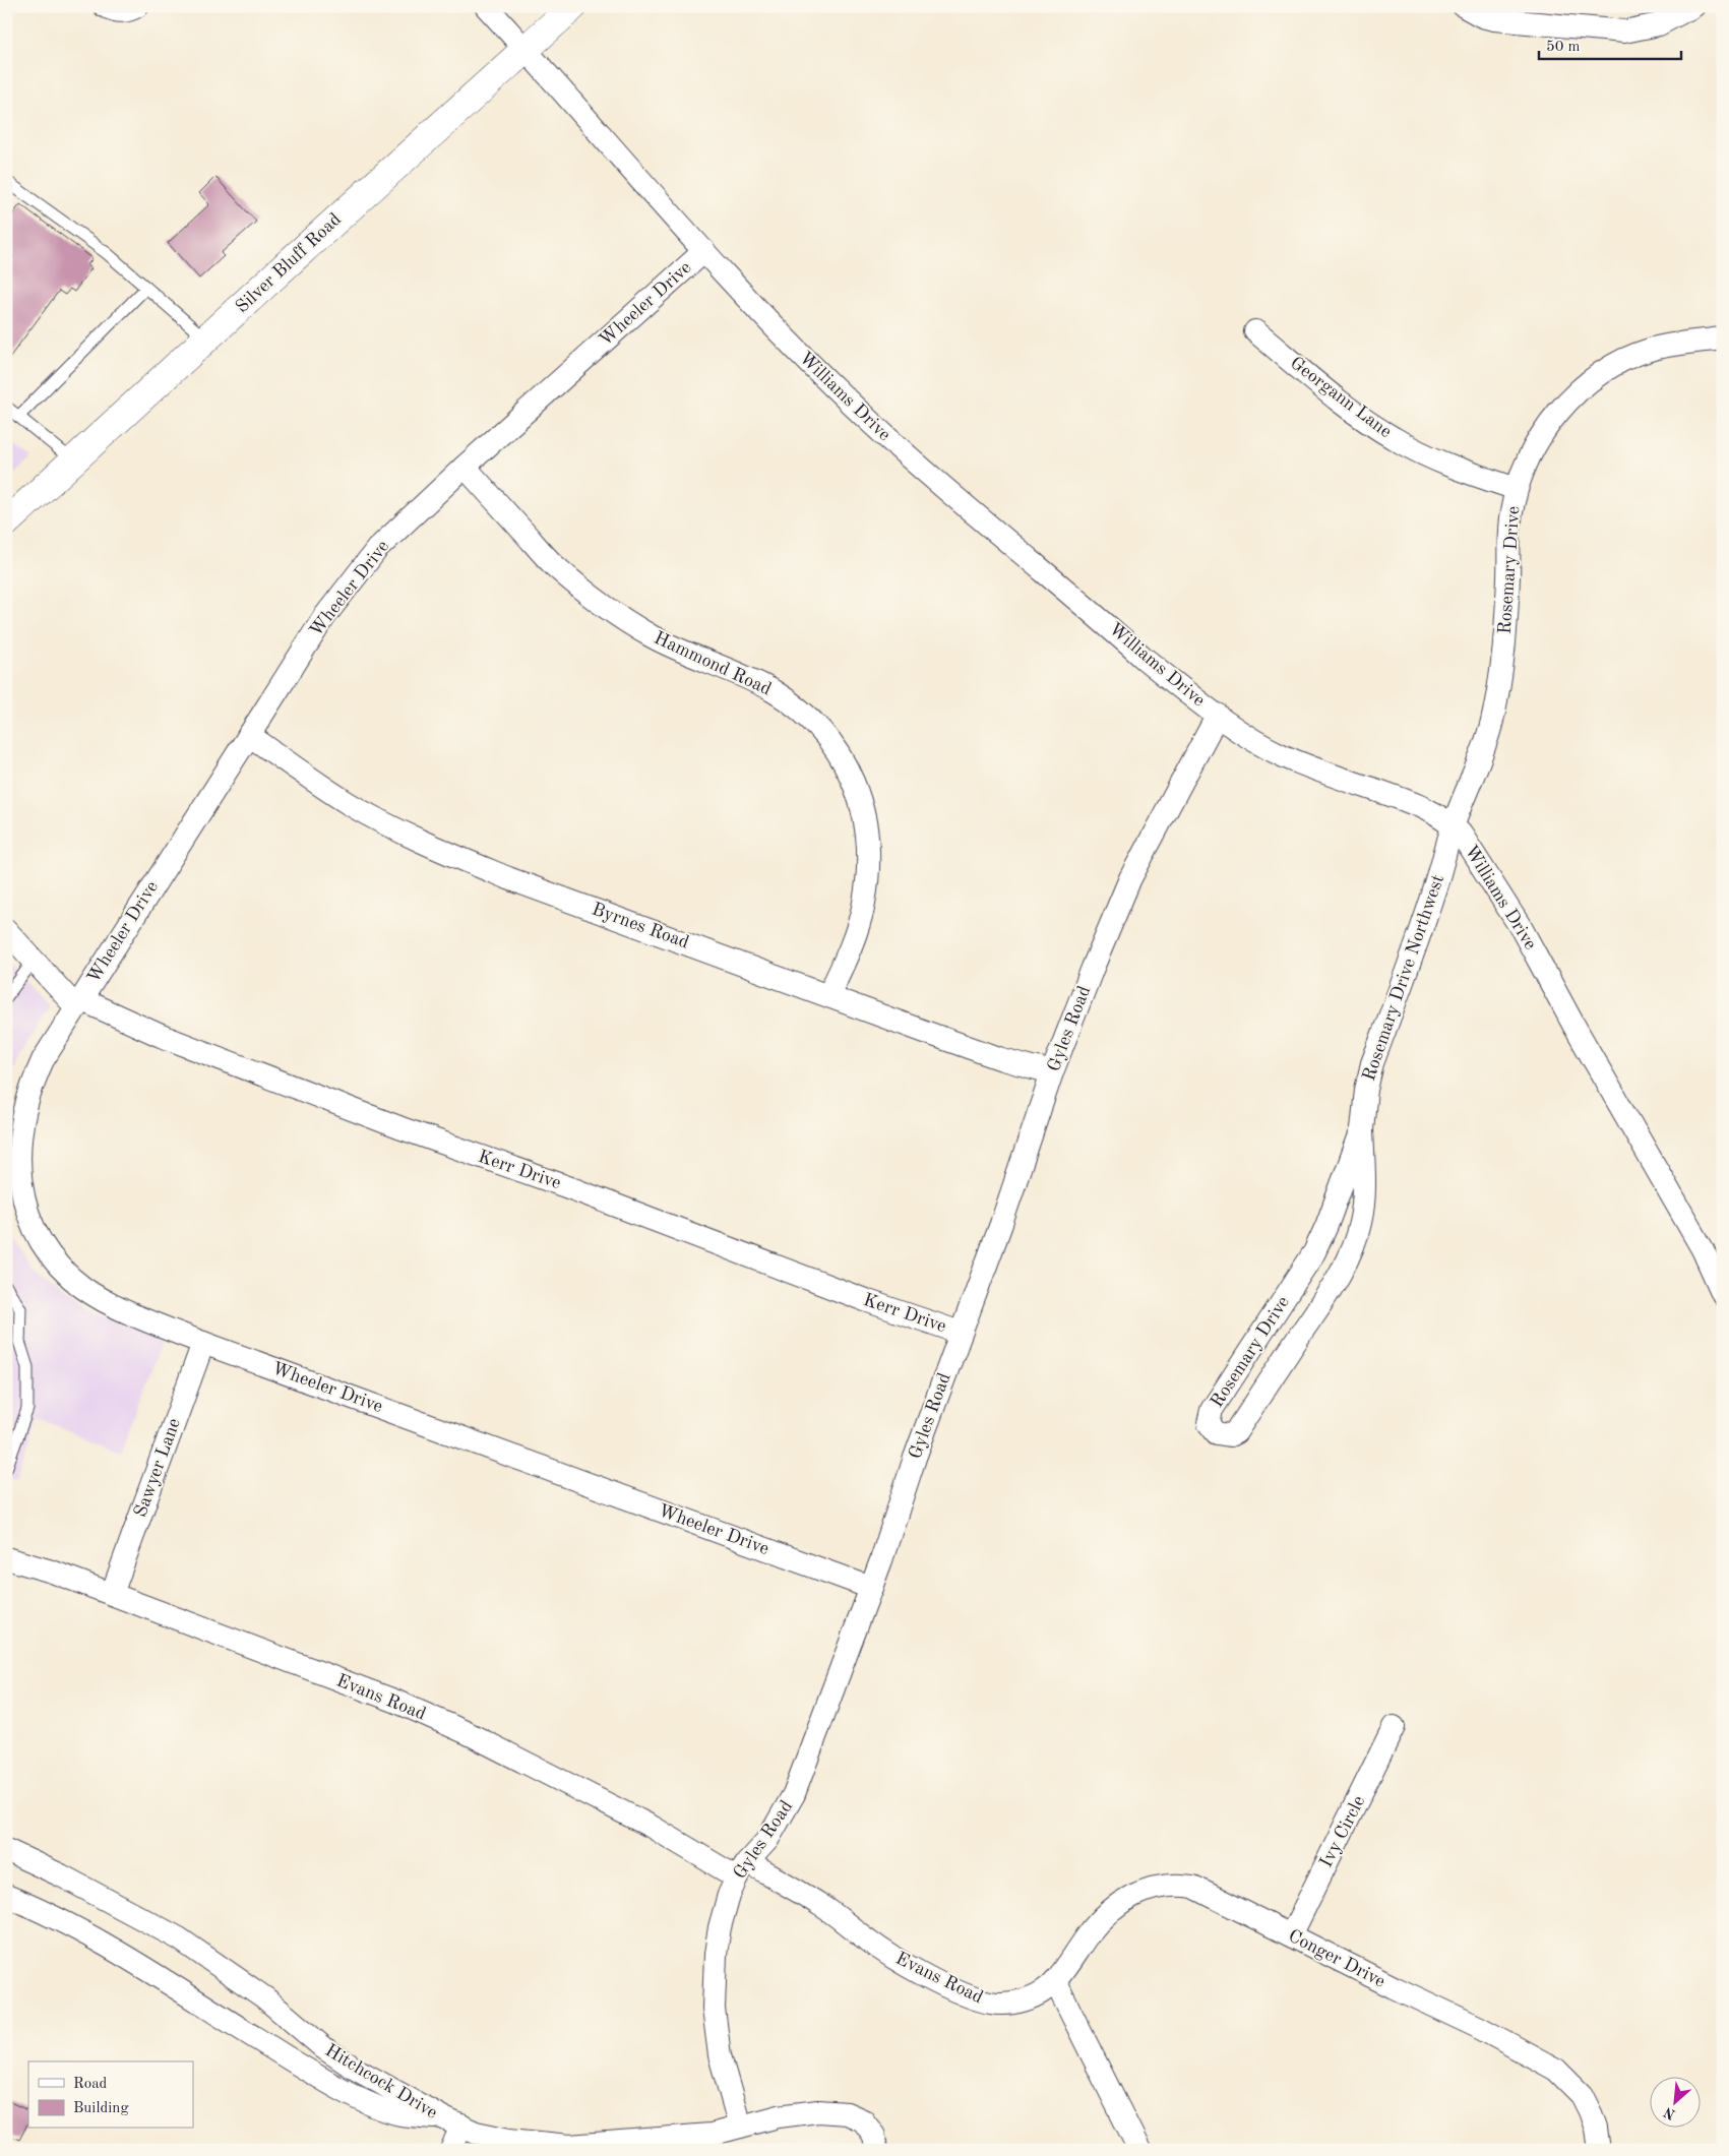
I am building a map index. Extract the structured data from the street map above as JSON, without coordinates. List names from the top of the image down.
{
  "streets": {
    "street": [
      "Silver Bluff Road",
      "Wheeler Drive",
      "Williams Drive",
      "Georgann Lane",
      "Rosemary Drive",
      "Hammond Road",
      "Byrnes Road",
      "Rosemary Drive Northwest",
      "Gyles Road",
      "Kerr Drive",
      "Sawyer Lane",
      "Evans Road",
      "Ivy Circle",
      "Conger Drive",
      "Hitchcock Drive"
    ]
  },
  "crossings": [
    ["Silver Bluff Road", "Williams Drive"],
    ["Wheeler Drive", "Williams Drive"],
    ["Wheeler Drive", "Hammond Road"],
    ["Wheeler Drive", "Byrnes Road"],
    ["Wheeler Drive", "Gyles Road"],
    ["Wheeler Drive", "Kerr Drive"],
    ["Wheeler Drive", "Sawyer Lane"],
    ["Williams Drive", "Rosemary Drive"],
    ["Williams Drive", "Rosemary Drive Northwest"],
    ["Williams Drive", "Gyles Road"],
    ["Georgann Lane", "Rosemary Drive"],
    ["Rosemary Drive", "Rosemary Drive Northwest"],
    ["Hammond Road", "Byrnes Road"],
    ["Byrnes Road", "Gyles Road"],
    ["Gyles Road", "Kerr Drive"],
    ["Gyles Road", "Evans Road"],
    ["Sawyer Lane", "Evans Road"],
    ["Evans Road", "Conger Drive"],
    ["Ivy Circle", "Conger Drive"]
  ],
  "legend": ["Road", "Building"],
  "scale_bar": "50 m",
  "north": "bottom left"
}
